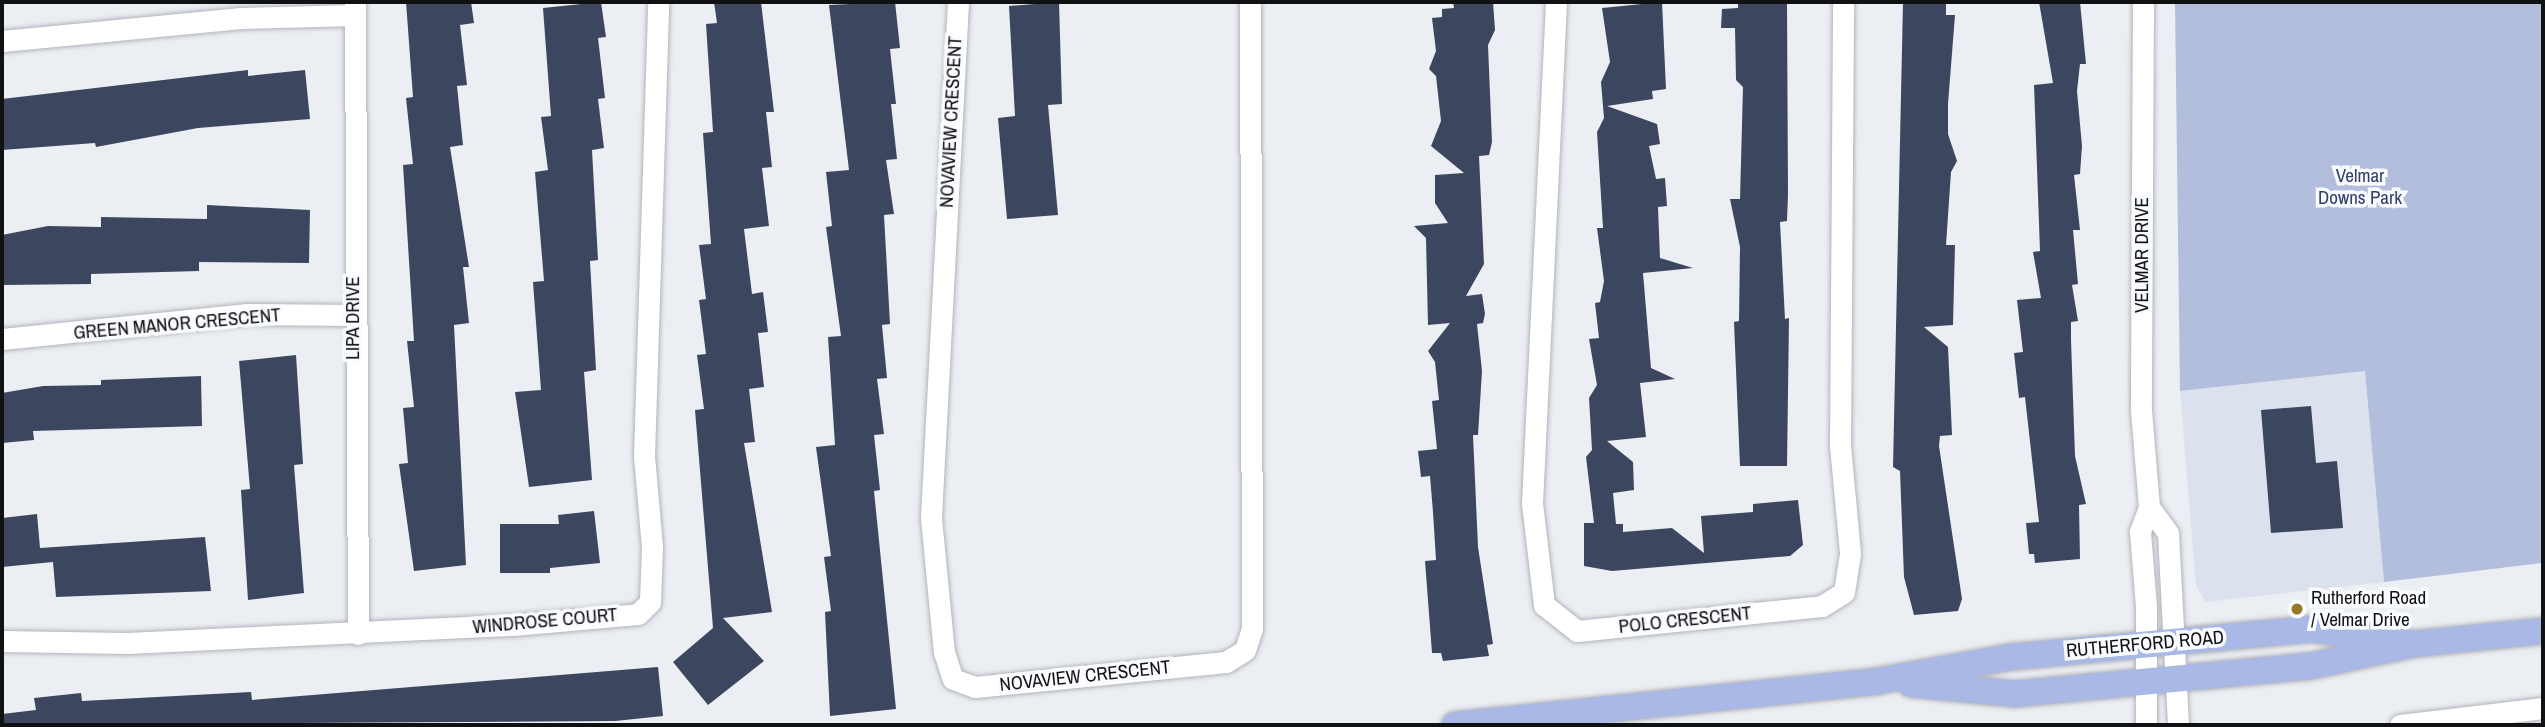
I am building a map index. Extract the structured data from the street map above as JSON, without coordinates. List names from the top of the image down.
{
  "streets": {
    "main road": ["RUTHERFORD ROAD"],
    "street": [
      "NOVAVIEW CRESCENT",
      "VELMAR DRIVE",
      "LIPA DRIVE",
      "GREEN MANOR CRESCENT",
      "POLO CRESCENT",
      "WINDROSE COURT"
    ]
  },
  "crossings": [
    ["VELMAR DRIVE", "RUTHERFORD ROAD"],
    ["LIPA DRIVE", "GREEN MANOR CRESCENT"],
    ["LIPA DRIVE", "WINDROSE COURT"]
  ],
  "parks": ["Velmar Downs Park"],
  "places": ["Rutherford Road / Velmar Drive"]
}
